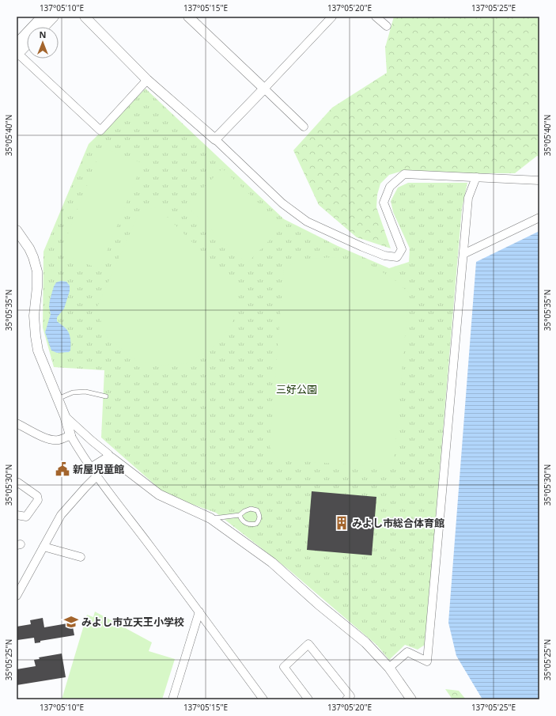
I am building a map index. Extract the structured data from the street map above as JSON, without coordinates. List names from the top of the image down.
{
  "parks": ["三好公園"],
  "places": {
    "public building": ["新屋児童館"],
    "building": ["みよし市総合体育館"],
    "school or university": ["みよし市立天王小学校"]
  },
  "north": "top",
  "coordinates": [
    "137°05'10\"E",
    "137°05'15\"E",
    "137°05'20\"E",
    "137°05'25\"E",
    "35°05'40\"N",
    "35°05'35\"N",
    "35°05'30\"N",
    "35°05'25\"N"
  ]
}
